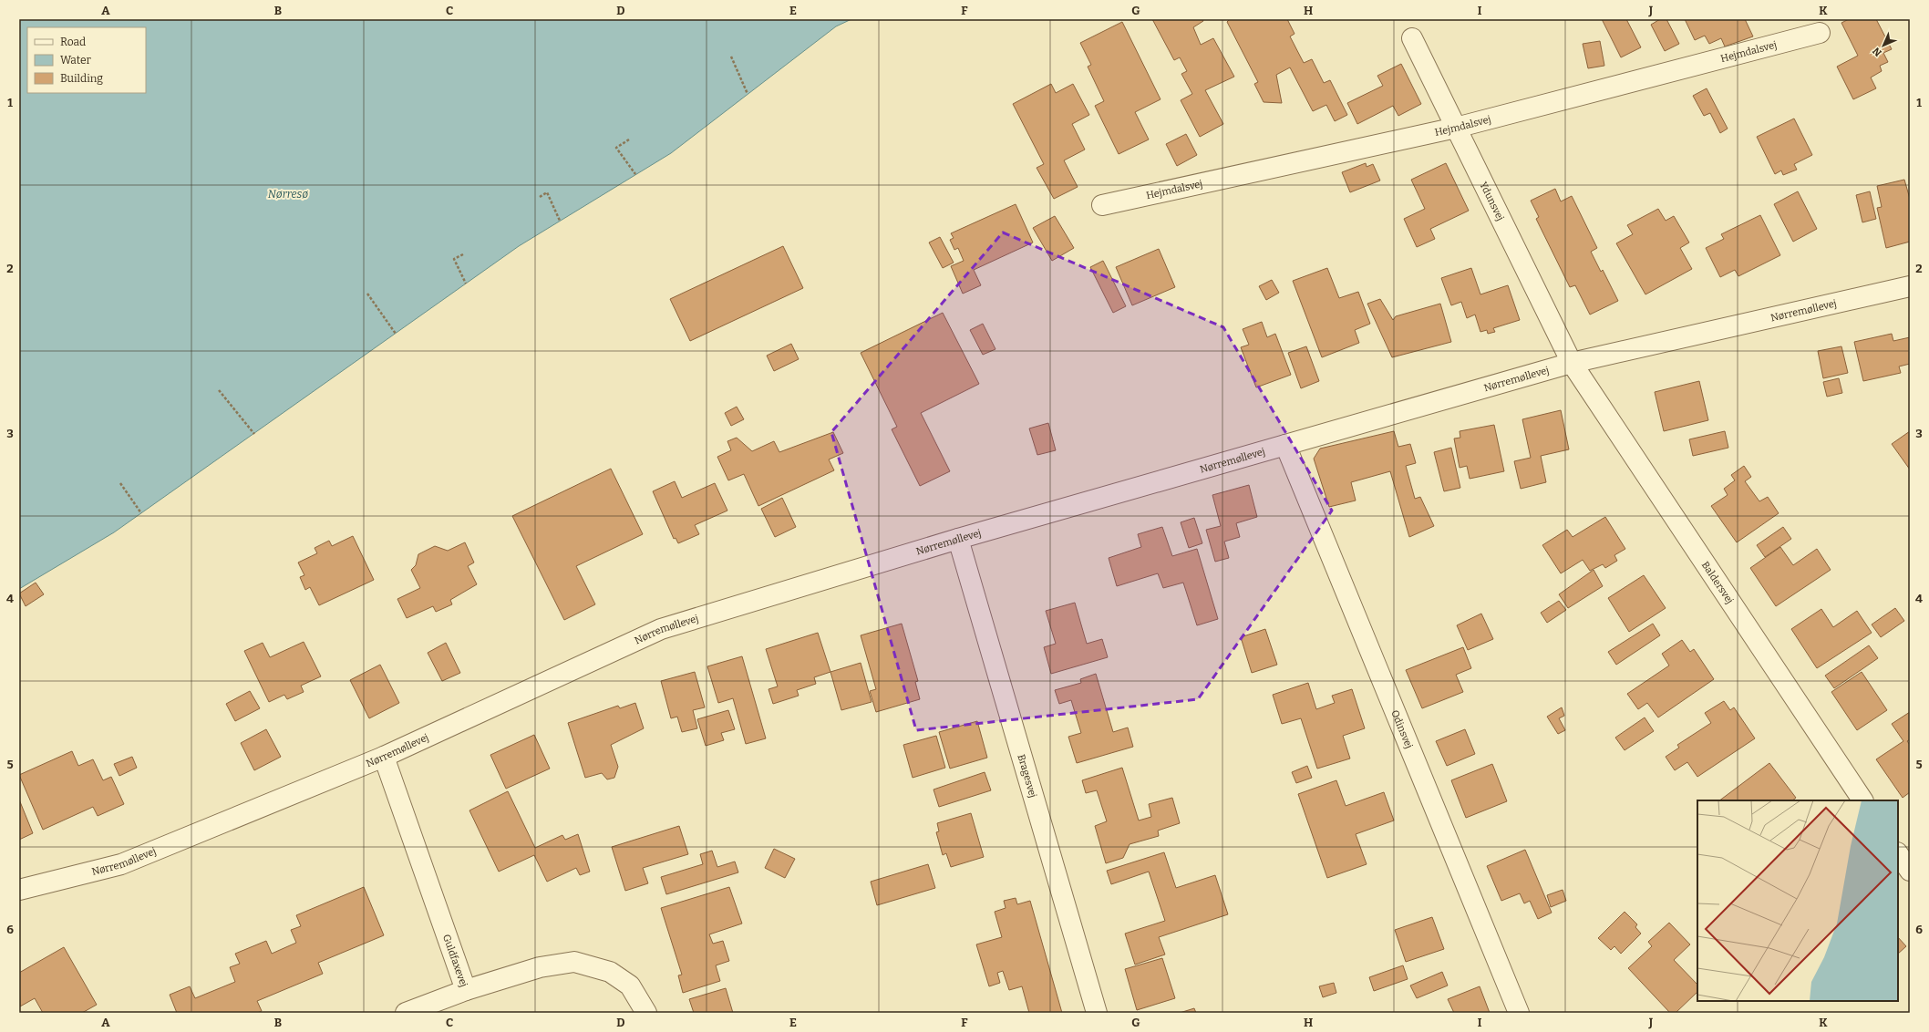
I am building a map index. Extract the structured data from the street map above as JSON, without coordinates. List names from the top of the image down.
{
  "streets": {
    "street": [
      "Hejmdalsvej",
      "Ydunsvej",
      "Nørremøllevej",
      "Baldersvej",
      "Odinsvej",
      "Bragesvej",
      "Guldfaxevej"
    ]
  },
  "crossings": [
    ["Hejmdalsvej", "Ydunsvej"],
    ["Ydunsvej", "Nørremøllevej"],
    ["Ydunsvej", "Baldersvej"],
    ["Nørremøllevej", "Baldersvej"],
    ["Nørremøllevej", "Odinsvej"],
    ["Nørremøllevej", "Bragesvej"],
    ["Nørremøllevej", "Guldfaxevej"]
  ],
  "water": ["Nørresø"],
  "legend": ["Road", "Water", "Building"],
  "north": "bottom left",
  "grid": {
    "columns": [
      "A",
      "B",
      "C",
      "D",
      "E",
      "F",
      "G",
      "H",
      "I",
      "J",
      "K"
    ],
    "rows": [
      "1",
      "2",
      "3",
      "4",
      "5",
      "6"
    ]
  }
}
